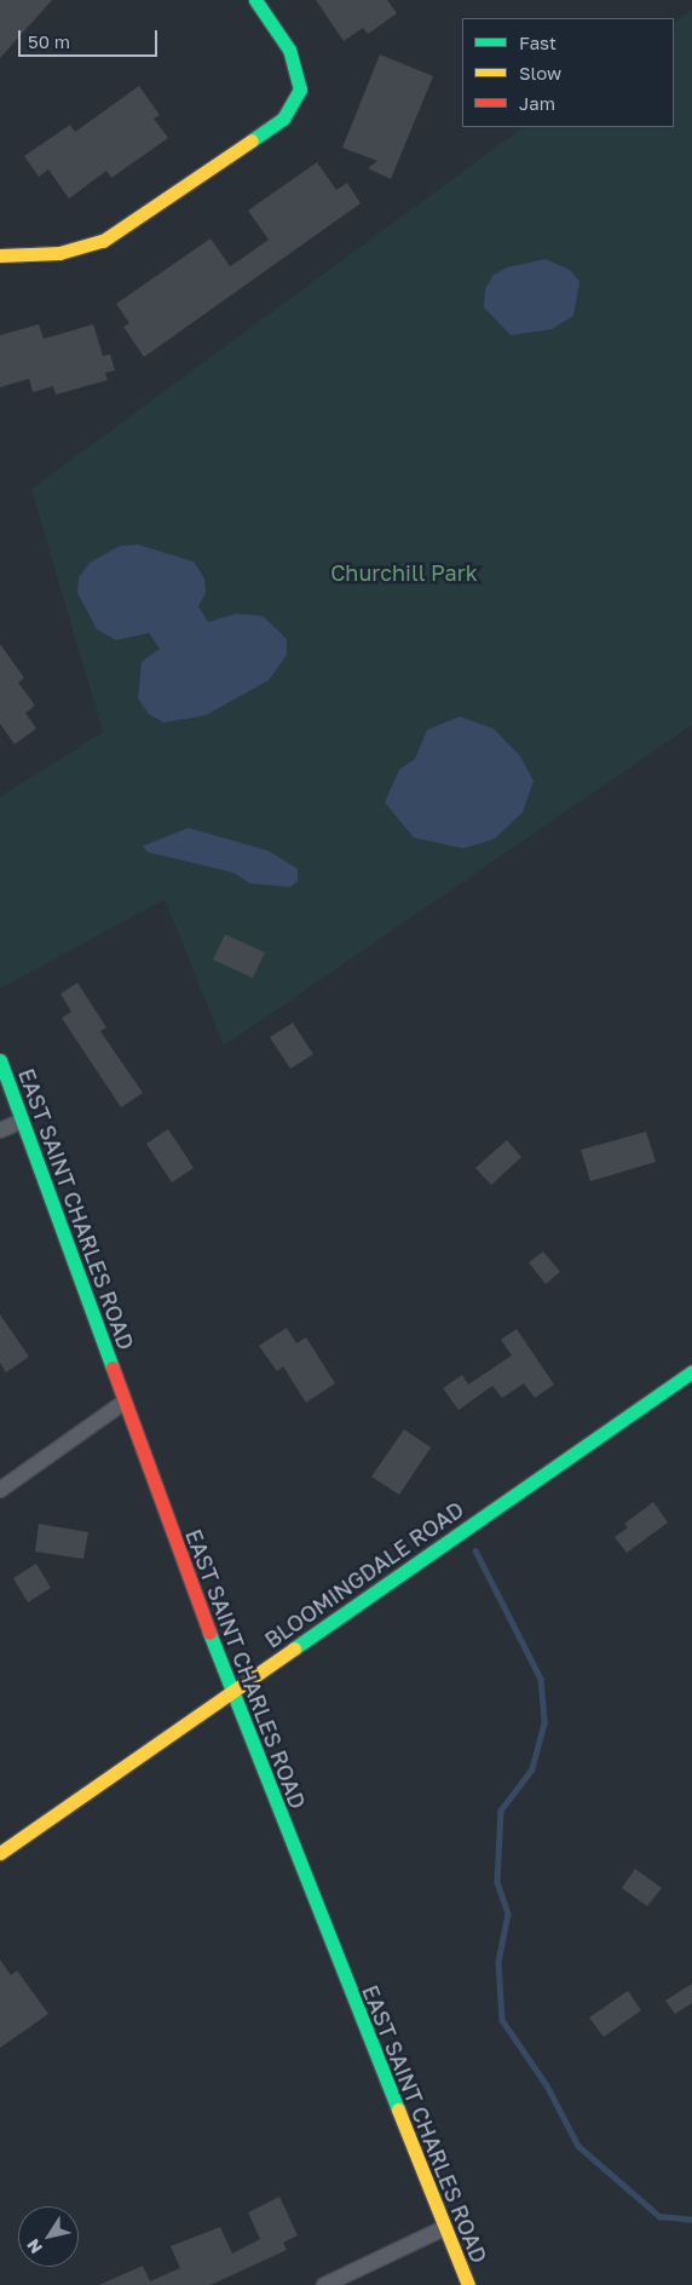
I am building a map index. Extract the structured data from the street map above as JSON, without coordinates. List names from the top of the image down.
{
  "streets": {
    "street": ["EAST SAINT CHARLES ROAD", "BLOOMINGDALE ROAD"]
  },
  "crossings": [
    ["EAST SAINT CHARLES ROAD", "BLOOMINGDALE ROAD"]
  ],
  "parks": ["Churchill Park"],
  "legend": ["Fast", "Slow", "Jam"],
  "scale_bar": "50 m",
  "north": "bottom left"
}
